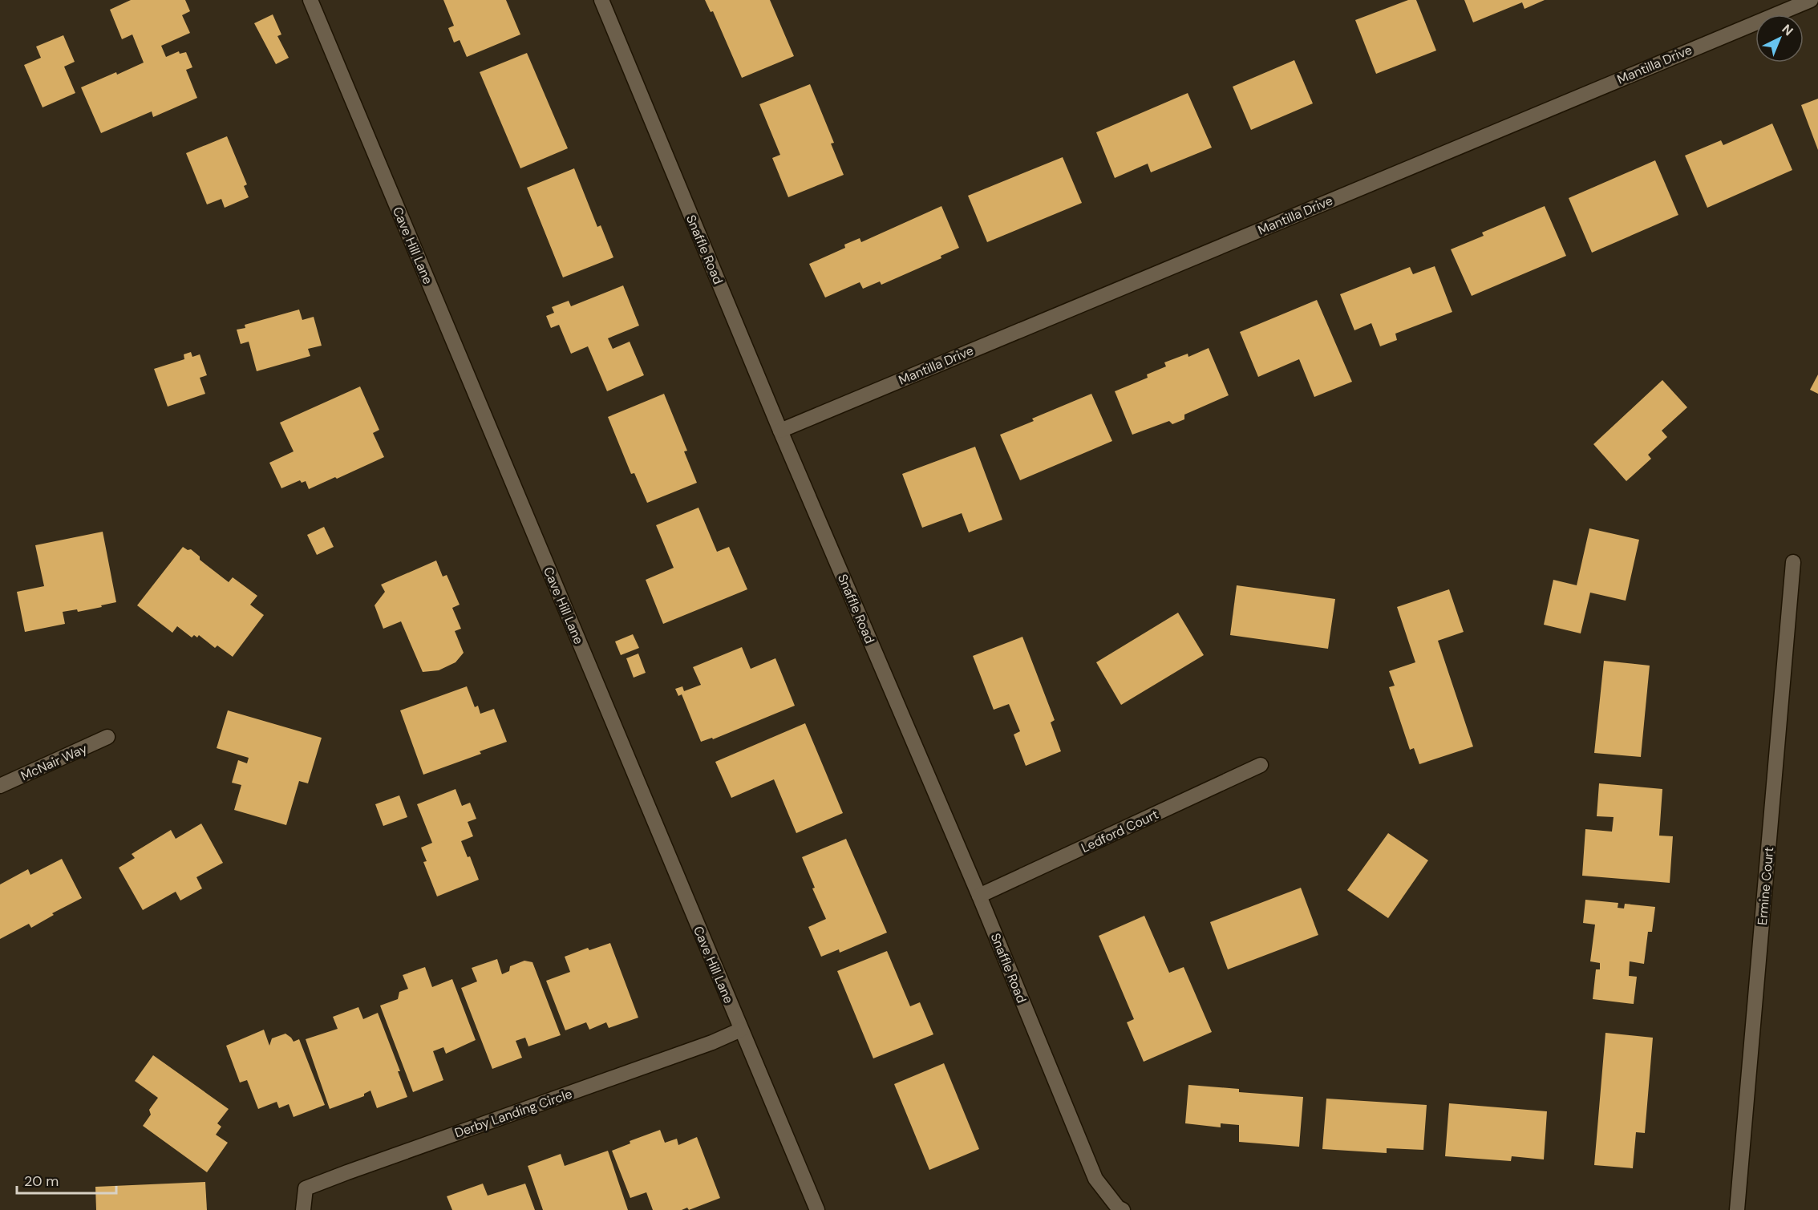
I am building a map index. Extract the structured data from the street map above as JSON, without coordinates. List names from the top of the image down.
{
  "streets": {
    "street": [
      "Mantilla Drive",
      "Cave Hill Lane",
      "Snaffle Road",
      "McNair Way",
      "Ledford Court",
      "Ermine Court",
      "Derby Landing Circle"
    ]
  },
  "crossings": [
    ["Mantilla Drive", "Snaffle Road"],
    ["Cave Hill Lane", "Derby Landing Circle"],
    ["Snaffle Road", "Ledford Court"]
  ],
  "scale_bar": "20 m",
  "north": "top right"
}
